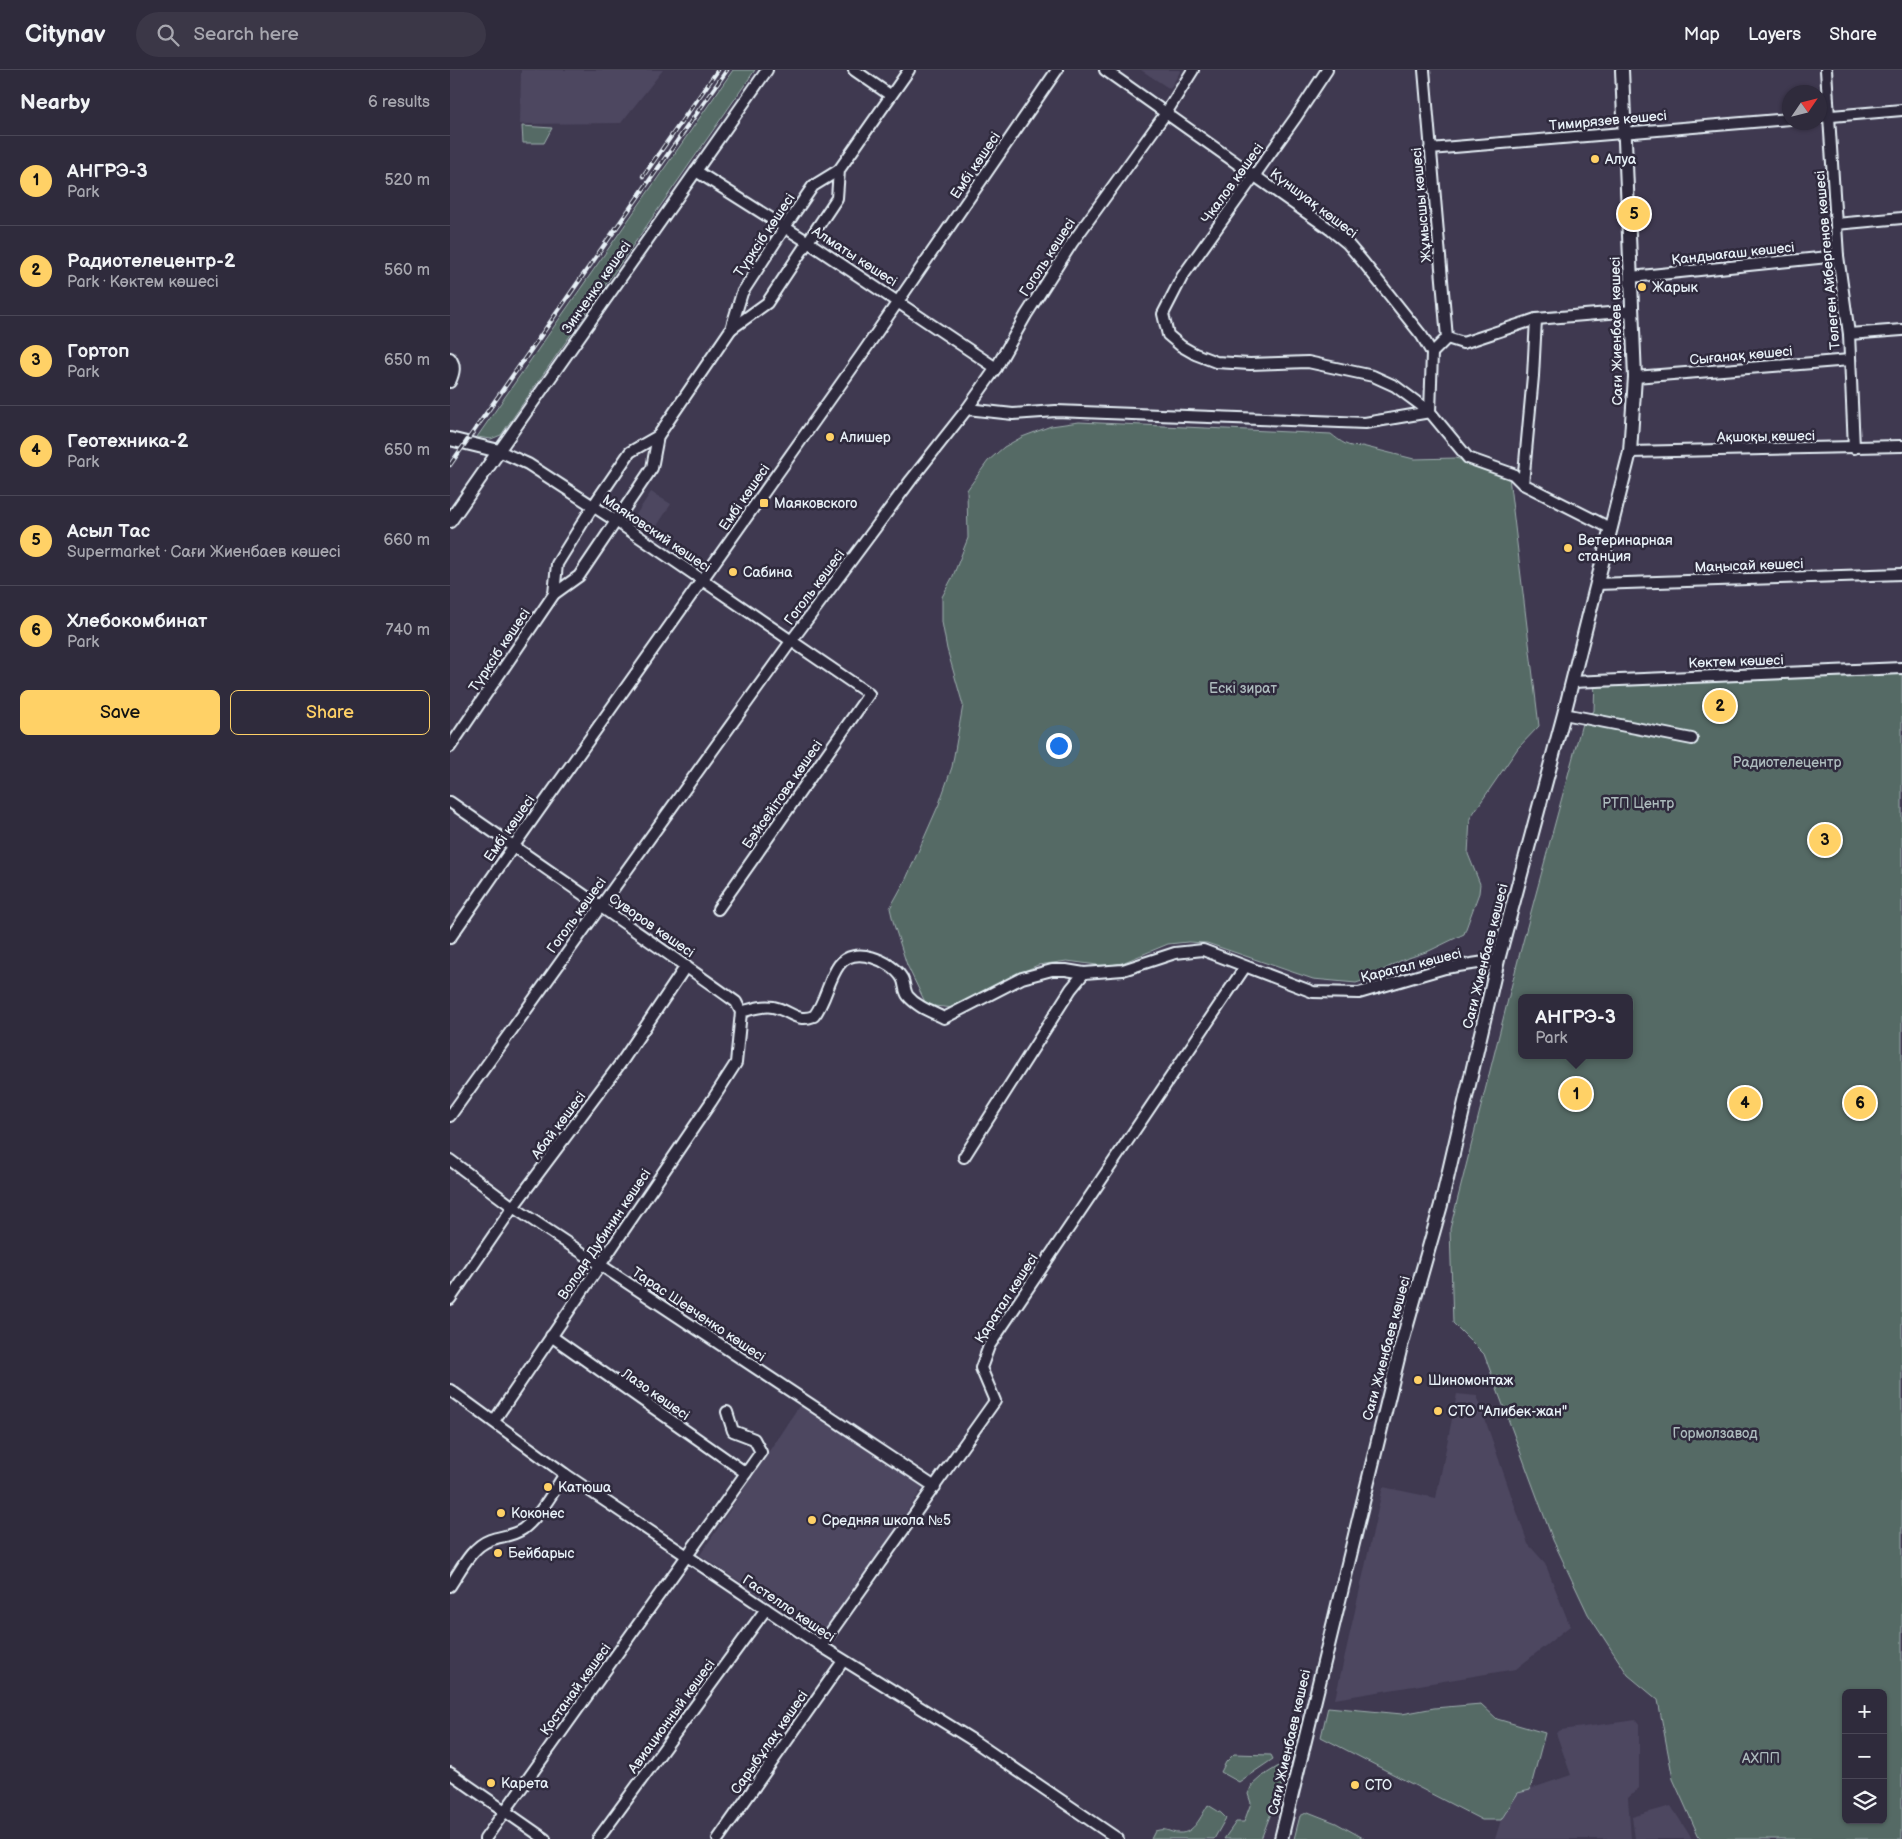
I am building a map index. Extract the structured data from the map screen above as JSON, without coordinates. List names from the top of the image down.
{
  "streets": {
    "main road": ["Зинченко көшесі", "Сағи Жиенбаев көшесі"],
    "street": [
      "Тимирязев көшесі",
      "Ембі көшесі",
      "Чкалов көшесі",
      "Күншуақ көшесі",
      "Жұмысшы көшесі",
      "Түрксіб көшесі",
      "Қандыағаш көшесі",
      "Алматы көшесі",
      "Гоголь көшесі",
      "Төлеген Айбергенов көшесі",
      "Сығанақ көшесі",
      "Ақшоқы көшесі",
      "Маяковский көшесі",
      "Маңысай көшесі",
      "Көктем көшесі",
      "Бәйсейітова көшесі",
      "Суворов көшесі",
      "Қаратал көшесі",
      "Абай көшесі",
      "Володя Дубинин көшесі",
      "Тарас Шевченко көшесі",
      "Лазо көшесі",
      "Гастелло көшесі",
      "Қостанай көшесі",
      "Авиационный көшесі",
      "Сарыбұлақ көшесі"
    ]
  },
  "crossings": [
    ["Тимирязев көшесі", "Жұмысшы көшесі"],
    ["Тимирязев көшесі", "Сағи Жиенбаев көшесі"],
    ["Ембі көшесі", "Алматы көшесі"],
    ["Ембі көшесі", "Маяковский көшесі"],
    ["Ембі көшесі", "Суворов көшесі"],
    ["Чкалов көшесі", "Күншуақ көшесі"],
    ["Күншуақ көшесі", "Гоголь көшесі"],
    ["Түрксіб көшесі", "Алматы көшесі"],
    ["Түрксіб көшесі", "Маяковский көшесі"],
    ["Қандыағаш көшесі", "Төлеген Айбергенов көшесі"],
    ["Қандыағаш көшесі", "Сағи Жиенбаев көшесі"],
    ["Алматы көшесі", "Гоголь көшесі"],
    ["Алматы көшесі", "Зинченко көшесі"],
    ["Гоголь көшесі", "Маяковский көшесі"],
    ["Гоголь көшесі", "Суворов көшесі"],
    ["Төлеген Айбергенов көшесі", "Сығанақ көшесі"],
    ["Төлеген Айбергенов көшесі", "Ақшоқы көшесі"],
    ["Зинченко көшесі", "Маяковский көшесі"],
    ["Сағи Жиенбаев көшесі", "Сығанақ көшесі"],
    ["Сағи Жиенбаев көшесі", "Ақшоқы көшесі"],
    ["Сағи Жиенбаев көшесі", "Маңысай көшесі"],
    ["Сағи Жиенбаев көшесі", "Көктем көшесі"],
    ["Сағи Жиенбаев көшесі", "Қаратал көшесі"],
    ["Маяковский көшесі", "Бәйсейітова көшесі"],
    ["Суворов көшесі", "Қаратал көшесі"],
    ["Суворов көшесі", "Абай көшесі"],
    ["Суворов көшесі", "Володя Дубинин көшесі"],
    ["Қаратал көшесі", "Володя Дубинин көшесі"],
    ["Қаратал көшесі", "Тарас Шевченко көшесі"],
    ["Қаратал көшесі", "Гастелло көшесі"],
    ["Абай көшесі", "Тарас Шевченко көшесі"],
    ["Володя Дубинин көшесі", "Тарас Шевченко көшесі"],
    ["Володя Дубинин көшесі", "Лазо көшесі"],
    ["Володя Дубинин көшесі", "Гастелло көшесі"],
    ["Гастелло көшесі", "Қостанай көшесі"],
    ["Гастелло көшесі", "Авиационный көшесі"],
    ["Гастелло көшесі", "Сарыбұлақ көшесі"]
  ],
  "parks": [
    "Ескі зират",
    "Радиотелецентр",
    "РТП Центр",
    "Гормолзавод",
    "АХПП"
  ],
  "places": {
    "other": [
      "Алуа",
      "Жарык",
      "Алишер",
      "Ветеринарная станция",
      "Сабина",
      "Шиномонтаж",
      "СТО \"Алибек-жан\"",
      "Катюша",
      "Коконес",
      "Средняя школа №5",
      "Бейбарыс",
      "Карета",
      "СТО"
    ],
    "transit": ["Маяковского"]
  },
  "north": "top right",
  "page": {
    "header": "Citynav",
    "search": "Search here",
    "nav": ["Map", "Layers", "Share"],
    "heading": ["Nearby", "6 results"],
    "list": [
      {
        "mark": "1",
        "name": "АНГРЭ-3",
        "note": "Park",
        "value": "520 m"
      },
      {
        "mark": "2",
        "name": "Радиотелецентр-2",
        "note": "Park · Көктем көшесі",
        "value": "560 m"
      },
      {
        "mark": "3",
        "name": "Гортоп",
        "note": "Park",
        "value": "650 m"
      },
      {
        "mark": "4",
        "name": "Геотехника-2",
        "note": "Park",
        "value": "650 m"
      },
      {
        "mark": "5",
        "name": "Асыл Тас",
        "note": "Supermarket · Сағи Жиенбаев көшесі",
        "value": "660 m"
      },
      {
        "mark": "6",
        "name": "Хлебокомбинат",
        "note": "Park",
        "value": "740 m"
      }
    ],
    "pins": [
      "5",
      "2",
      "3",
      "1",
      "4",
      "6"
    ],
    "buttons": ["Save", "Share"],
    "popup": ["АНГРЭ-3", "Park"],
    "map_buttons": ["+", "−"]
  }
}
